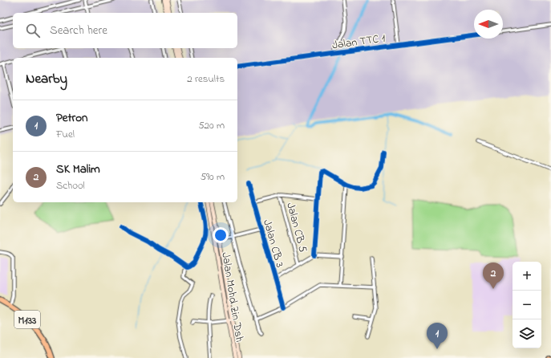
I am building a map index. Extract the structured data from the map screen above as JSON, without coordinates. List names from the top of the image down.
{
  "streets": {
    "main road": ["Jalan Mohd Zin Dsh", "M133"],
    "street": ["Jalan TTC 1", "Jalan CB 5", "Jalan CB 3"]
  },
  "north": "left",
  "page": {
    "search": "Search here",
    "heading": ["Nearby", "2 results"],
    "list": [
      {
        "mark": "1",
        "name": "Petron",
        "note": "Fuel",
        "value": "520 m"
      },
      {
        "mark": "2",
        "name": "SK Malim",
        "note": "School",
        "value": "590 m"
      }
    ],
    "map_buttons": ["+", "−"],
    "pins": ["2", "1"]
  }
}
